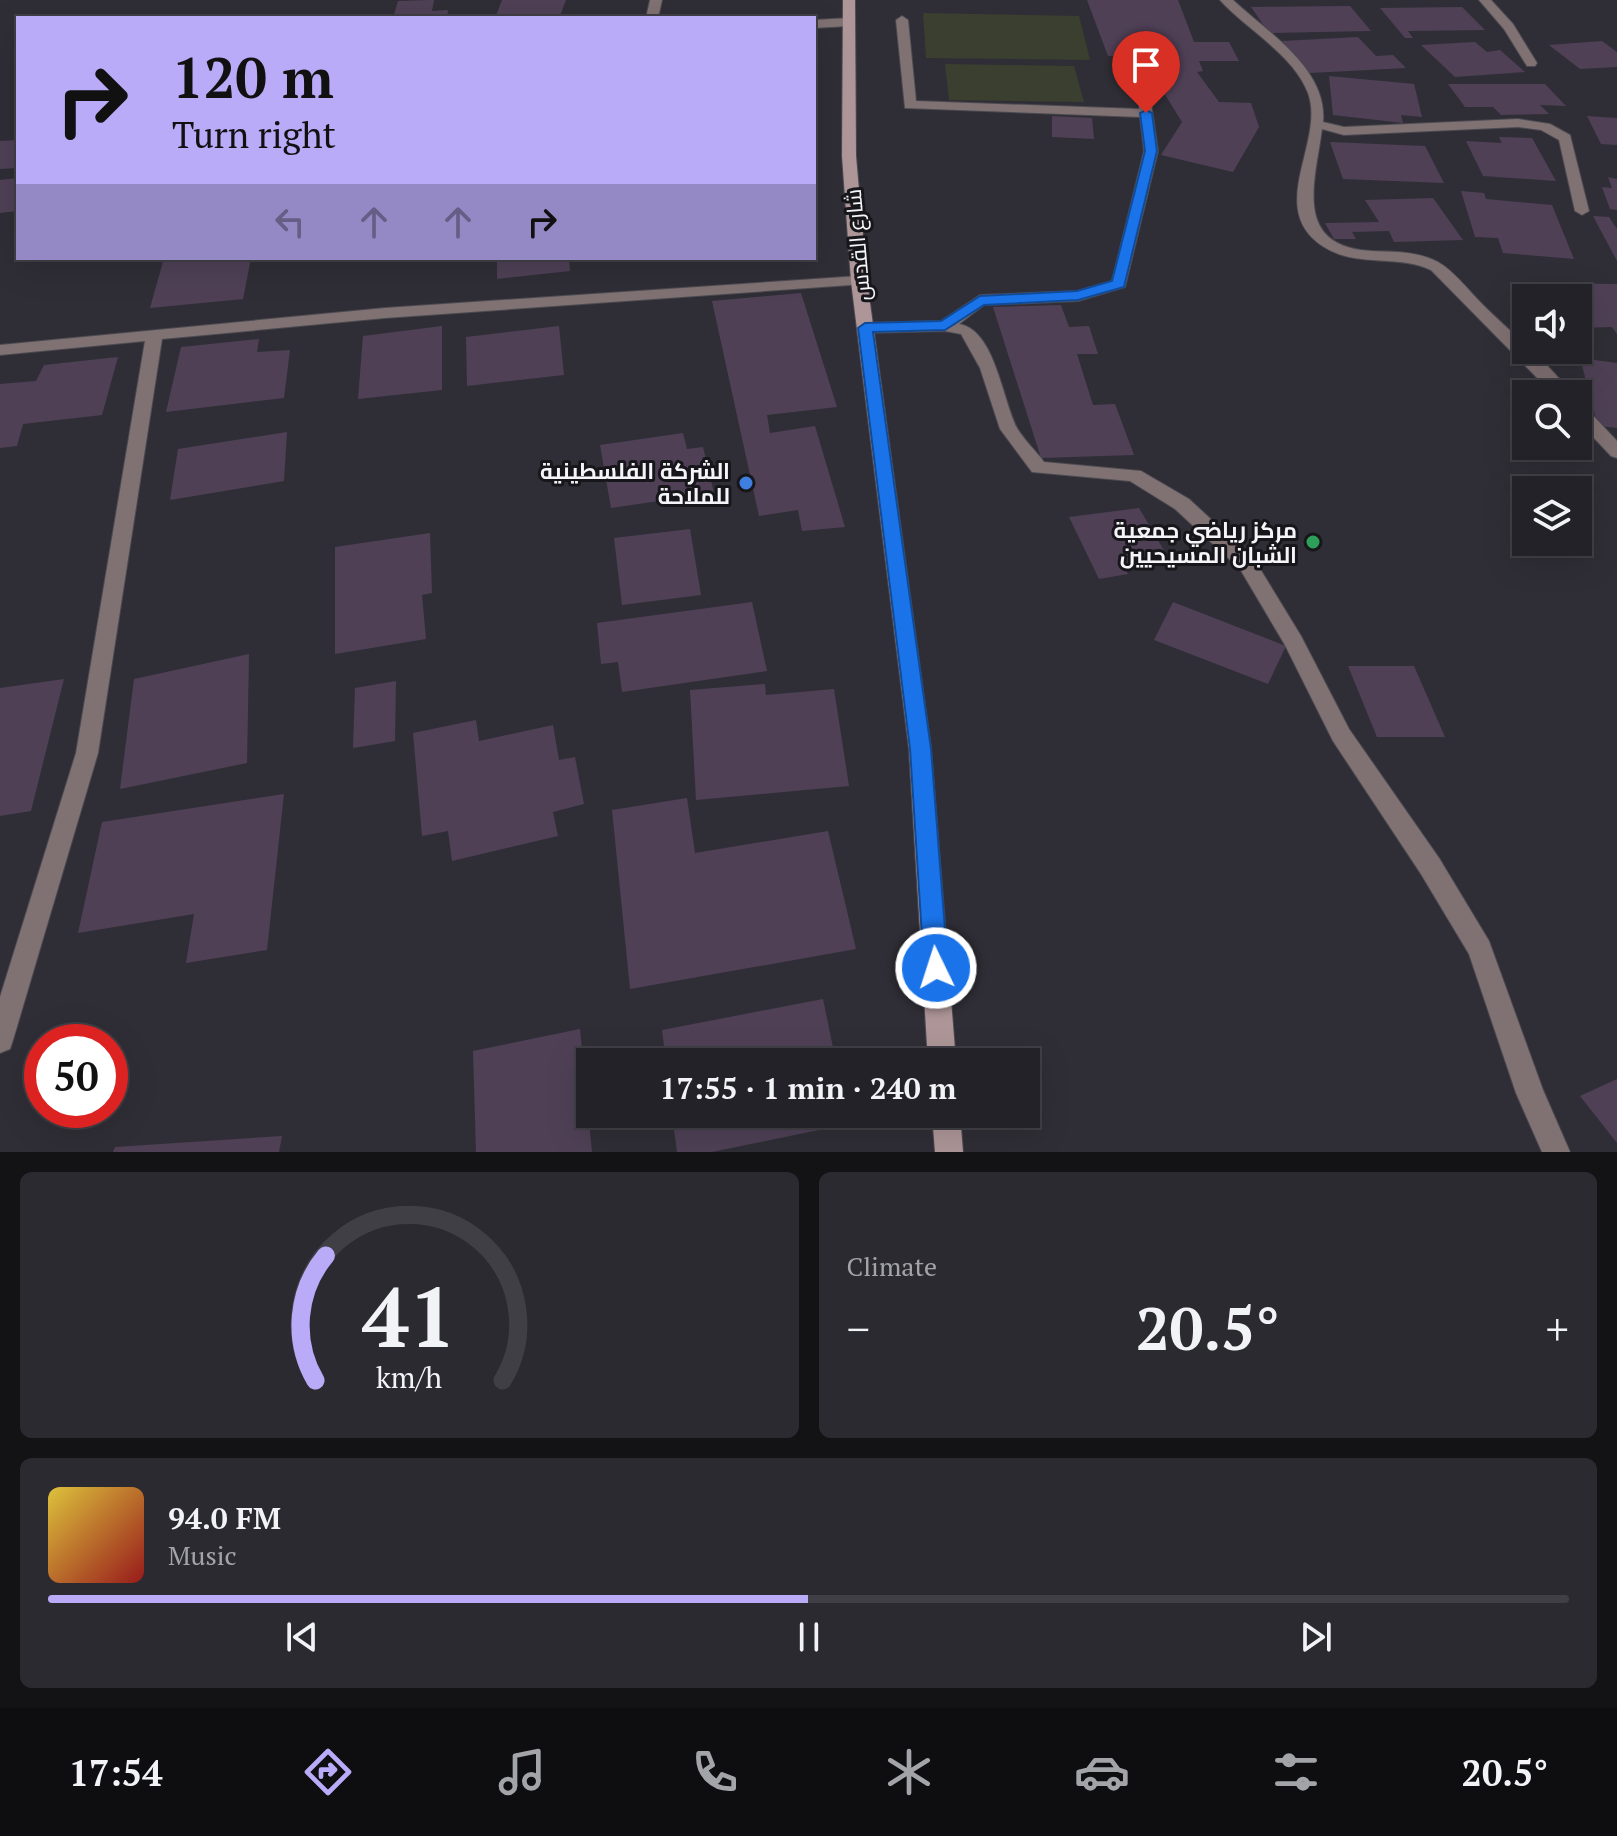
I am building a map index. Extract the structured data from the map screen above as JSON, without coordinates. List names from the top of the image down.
{
  "streets": {
    "main road": ["شارع القدس"]
  },
  "places": ["الشركة الفلسطينية للملاحة", "مركز رياضي جمعية الشبان المسيحيين"],
  "page": {
    "turn": ["120 m", "Turn right"],
    "limit": "50",
    "trip": "17:55 · 1 min · 240 m",
    "tile": "Climate",
    "heat": ["−", "20.5°", "+"],
    "song": ["94.0 FM", "Music"],
    "tabs": ["17:54", "20.5°"],
    "gauge": ["41", "km/h"]
  }
}
